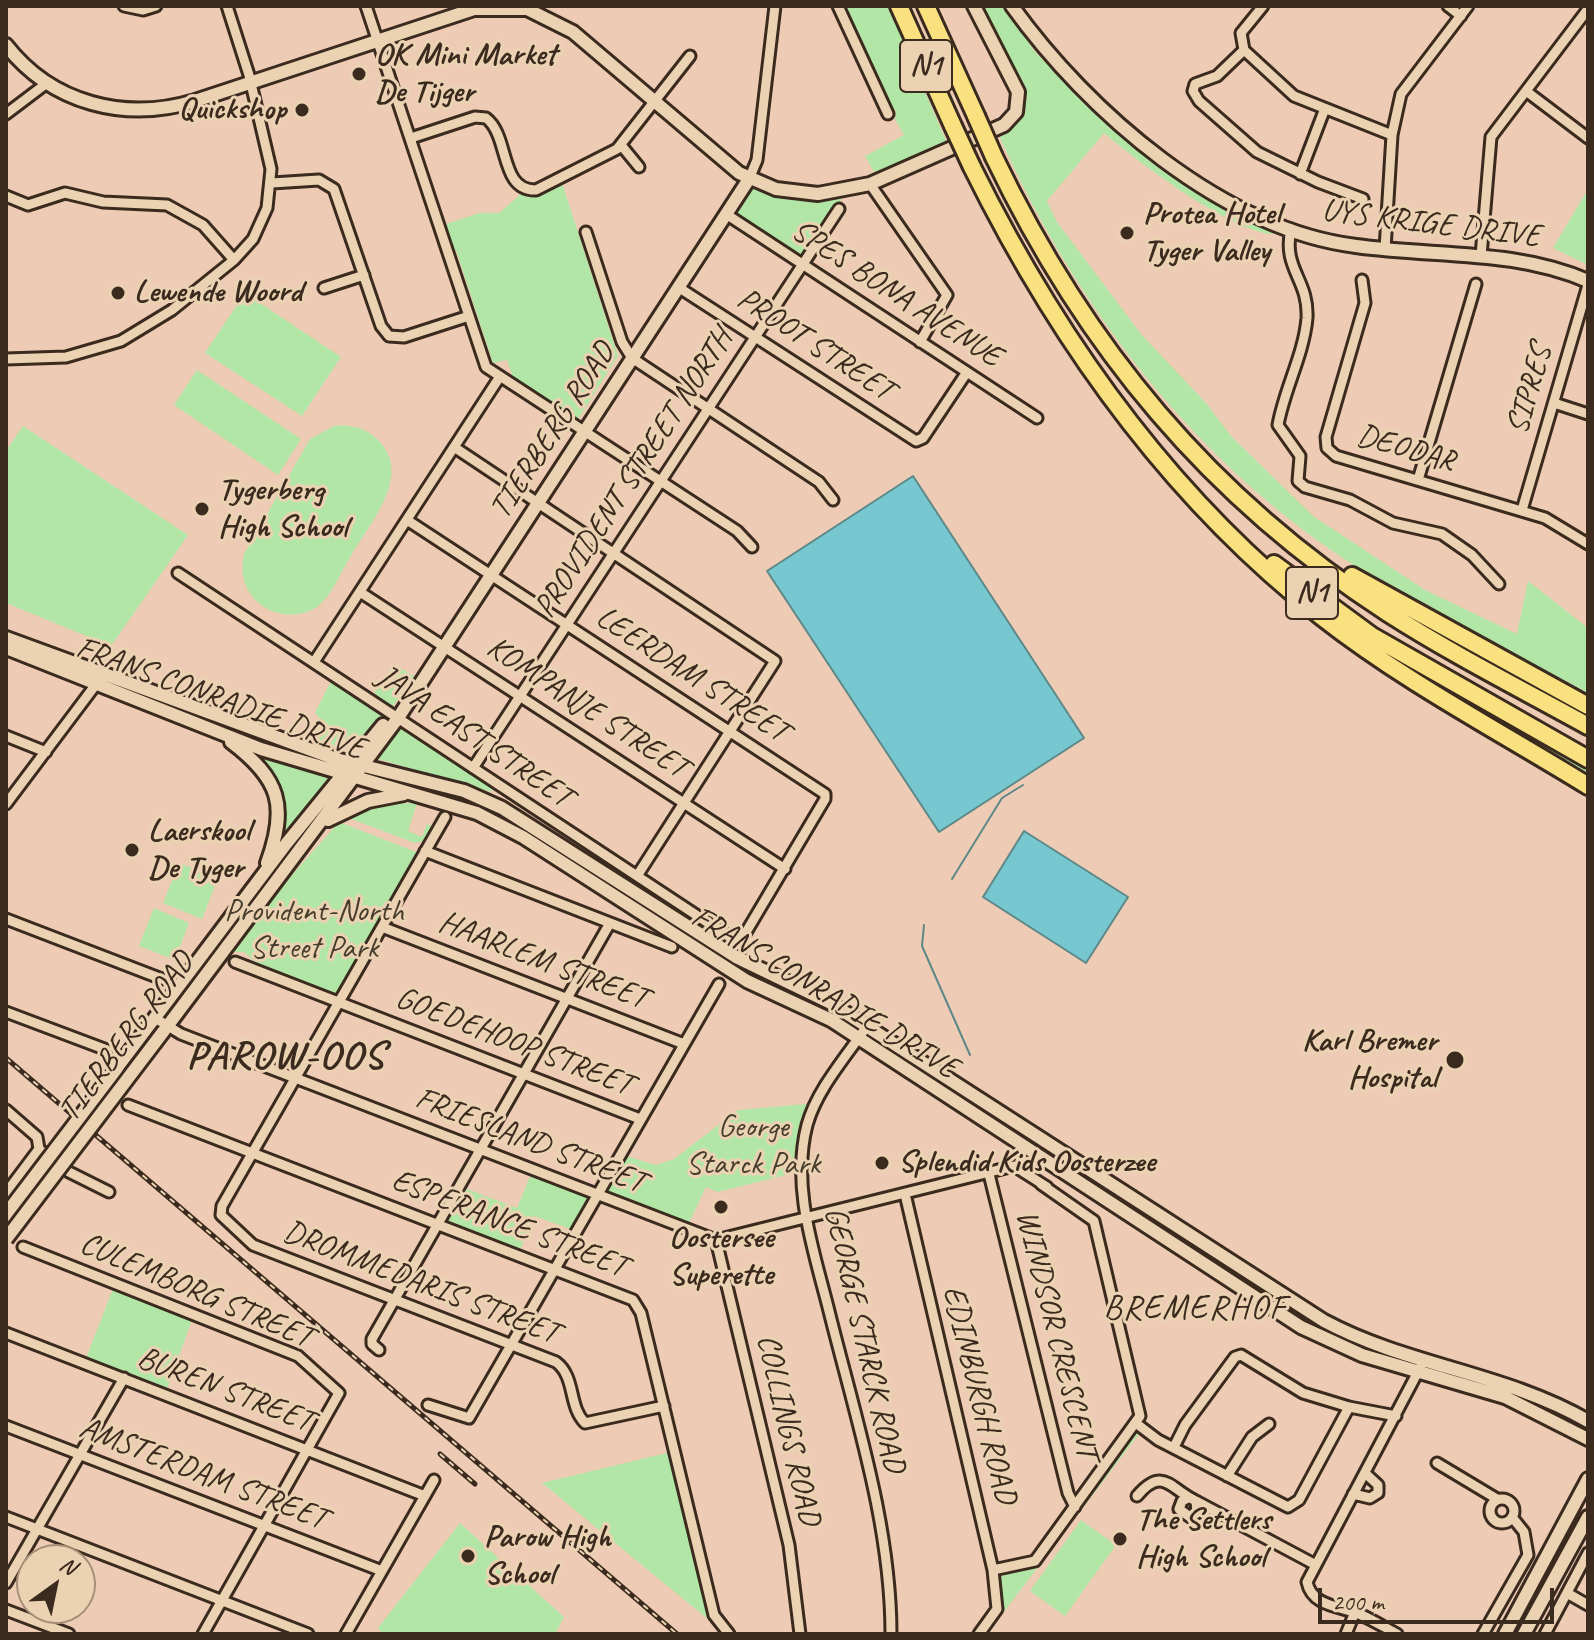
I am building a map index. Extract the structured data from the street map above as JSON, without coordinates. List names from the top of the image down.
{
  "streets": {
    "highway": ["N1"],
    "main road": ["UYS KRIGE DRIVE", "TIERBERG ROAD", "FRANS CONRADIE DRIVE"],
    "street": [
      "SPES BONA AVENUE",
      "PROOT STREET",
      "SIPRES",
      "DEODAR",
      "PROVIDENT STREET NORTH",
      "LEERDAM STREET",
      "KOMPANJE STREET",
      "JAVA EAST STREET",
      "HAARLEM STREET",
      "GOEDEHOOP STREET",
      "FRIESLAND STREET",
      "ESPERANCE STREET",
      "DROMMEDARIS STREET",
      "CULEMBORG STREET",
      "WINDSOR CRESCENT",
      "GEORGE STARCK ROAD",
      "BUREN STREET",
      "EDINBURGH ROAD",
      "COLLINGS ROAD",
      "AMSTERDAM STREET"
    ]
  },
  "crossings": [
    ["UYS KRIGE DRIVE", "SIPRES"],
    ["SPES BONA AVENUE", "PROOT STREET"],
    ["SPES BONA AVENUE", "TIERBERG ROAD"],
    ["SPES BONA AVENUE", "PROVIDENT STREET NORTH"],
    ["PROOT STREET", "TIERBERG ROAD"],
    ["PROOT STREET", "PROVIDENT STREET NORTH"],
    ["SIPRES", "DEODAR"],
    ["TIERBERG ROAD", "LEERDAM STREET"],
    ["TIERBERG ROAD", "FRANS CONRADIE DRIVE"],
    ["TIERBERG ROAD", "KOMPANJE STREET"],
    ["TIERBERG ROAD", "JAVA EAST STREET"],
    ["TIERBERG ROAD", "FRIESLAND STREET"],
    ["PROVIDENT STREET NORTH", "LEERDAM STREET"],
    ["PROVIDENT STREET NORTH", "KOMPANJE STREET"],
    ["PROVIDENT STREET NORTH", "JAVA EAST STREET"],
    ["LEERDAM STREET", "KOMPANJE STREET"],
    ["LEERDAM STREET", "JAVA EAST STREET"],
    ["FRANS CONRADIE DRIVE", "GEORGE STARCK ROAD"],
    ["KOMPANJE STREET", "JAVA EAST STREET"],
    ["FRIESLAND STREET", "COLLINGS ROAD"],
    ["ESPERANCE STREET", "DROMMEDARIS STREET"],
    ["CULEMBORG STREET", "BUREN STREET"]
  ],
  "districts": ["PAROW-OOS", "BREMERHOF"],
  "parks": ["Provident-North Street Park", "George Starck Park"],
  "places": [
    "OK Mini Market De Tijger",
    "Quickshop",
    "Protea Hotel Tyger Valley",
    "Lewende Woord",
    "Tygerberg High School",
    "Laerskool De Tyger",
    "Karl Bremer Hospital",
    "Splendid Kids Oosterzee",
    "Oostersee Superette",
    "The Settlers High School",
    "Parow High School"
  ],
  "scale_bar": "200 m",
  "north": "top right"
}
